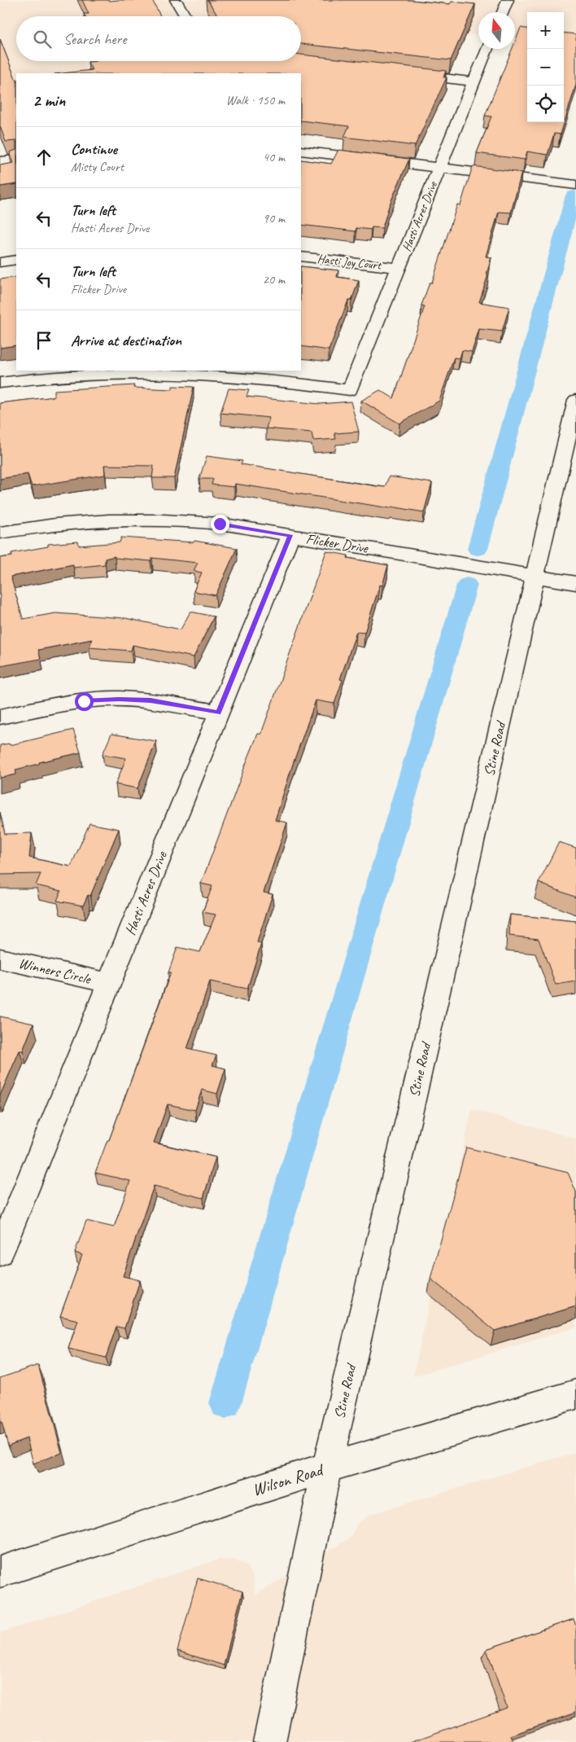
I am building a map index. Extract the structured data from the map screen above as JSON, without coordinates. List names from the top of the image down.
{
  "streets": {
    "street": [
      "Hasti Acres Drive",
      "Hasti Joy Court",
      "Flicker Drive",
      "Stine Road",
      "Winners Circle",
      "Wilson Road"
    ]
  },
  "crossings": [
    ["Hasti Acres Drive", "Hasti Joy Court"],
    ["Hasti Acres Drive", "Flicker Drive"],
    ["Hasti Acres Drive", "Winners Circle"],
    ["Flicker Drive", "Stine Road"],
    ["Stine Road", "Wilson Road"]
  ],
  "north": "top",
  "page": {
    "map_buttons": ["+", "−"],
    "search": "Search here",
    "heading": ["2 min", "Walk · 150 m"],
    "list": [
      ["Continue", "Misty Court", "40 m"],
      ["Turn left", "Hasti Acres Drive", "90 m"],
      ["Turn left", "Flicker Drive", "20 m"],
      "Arrive at destination"
    ]
  }
}
